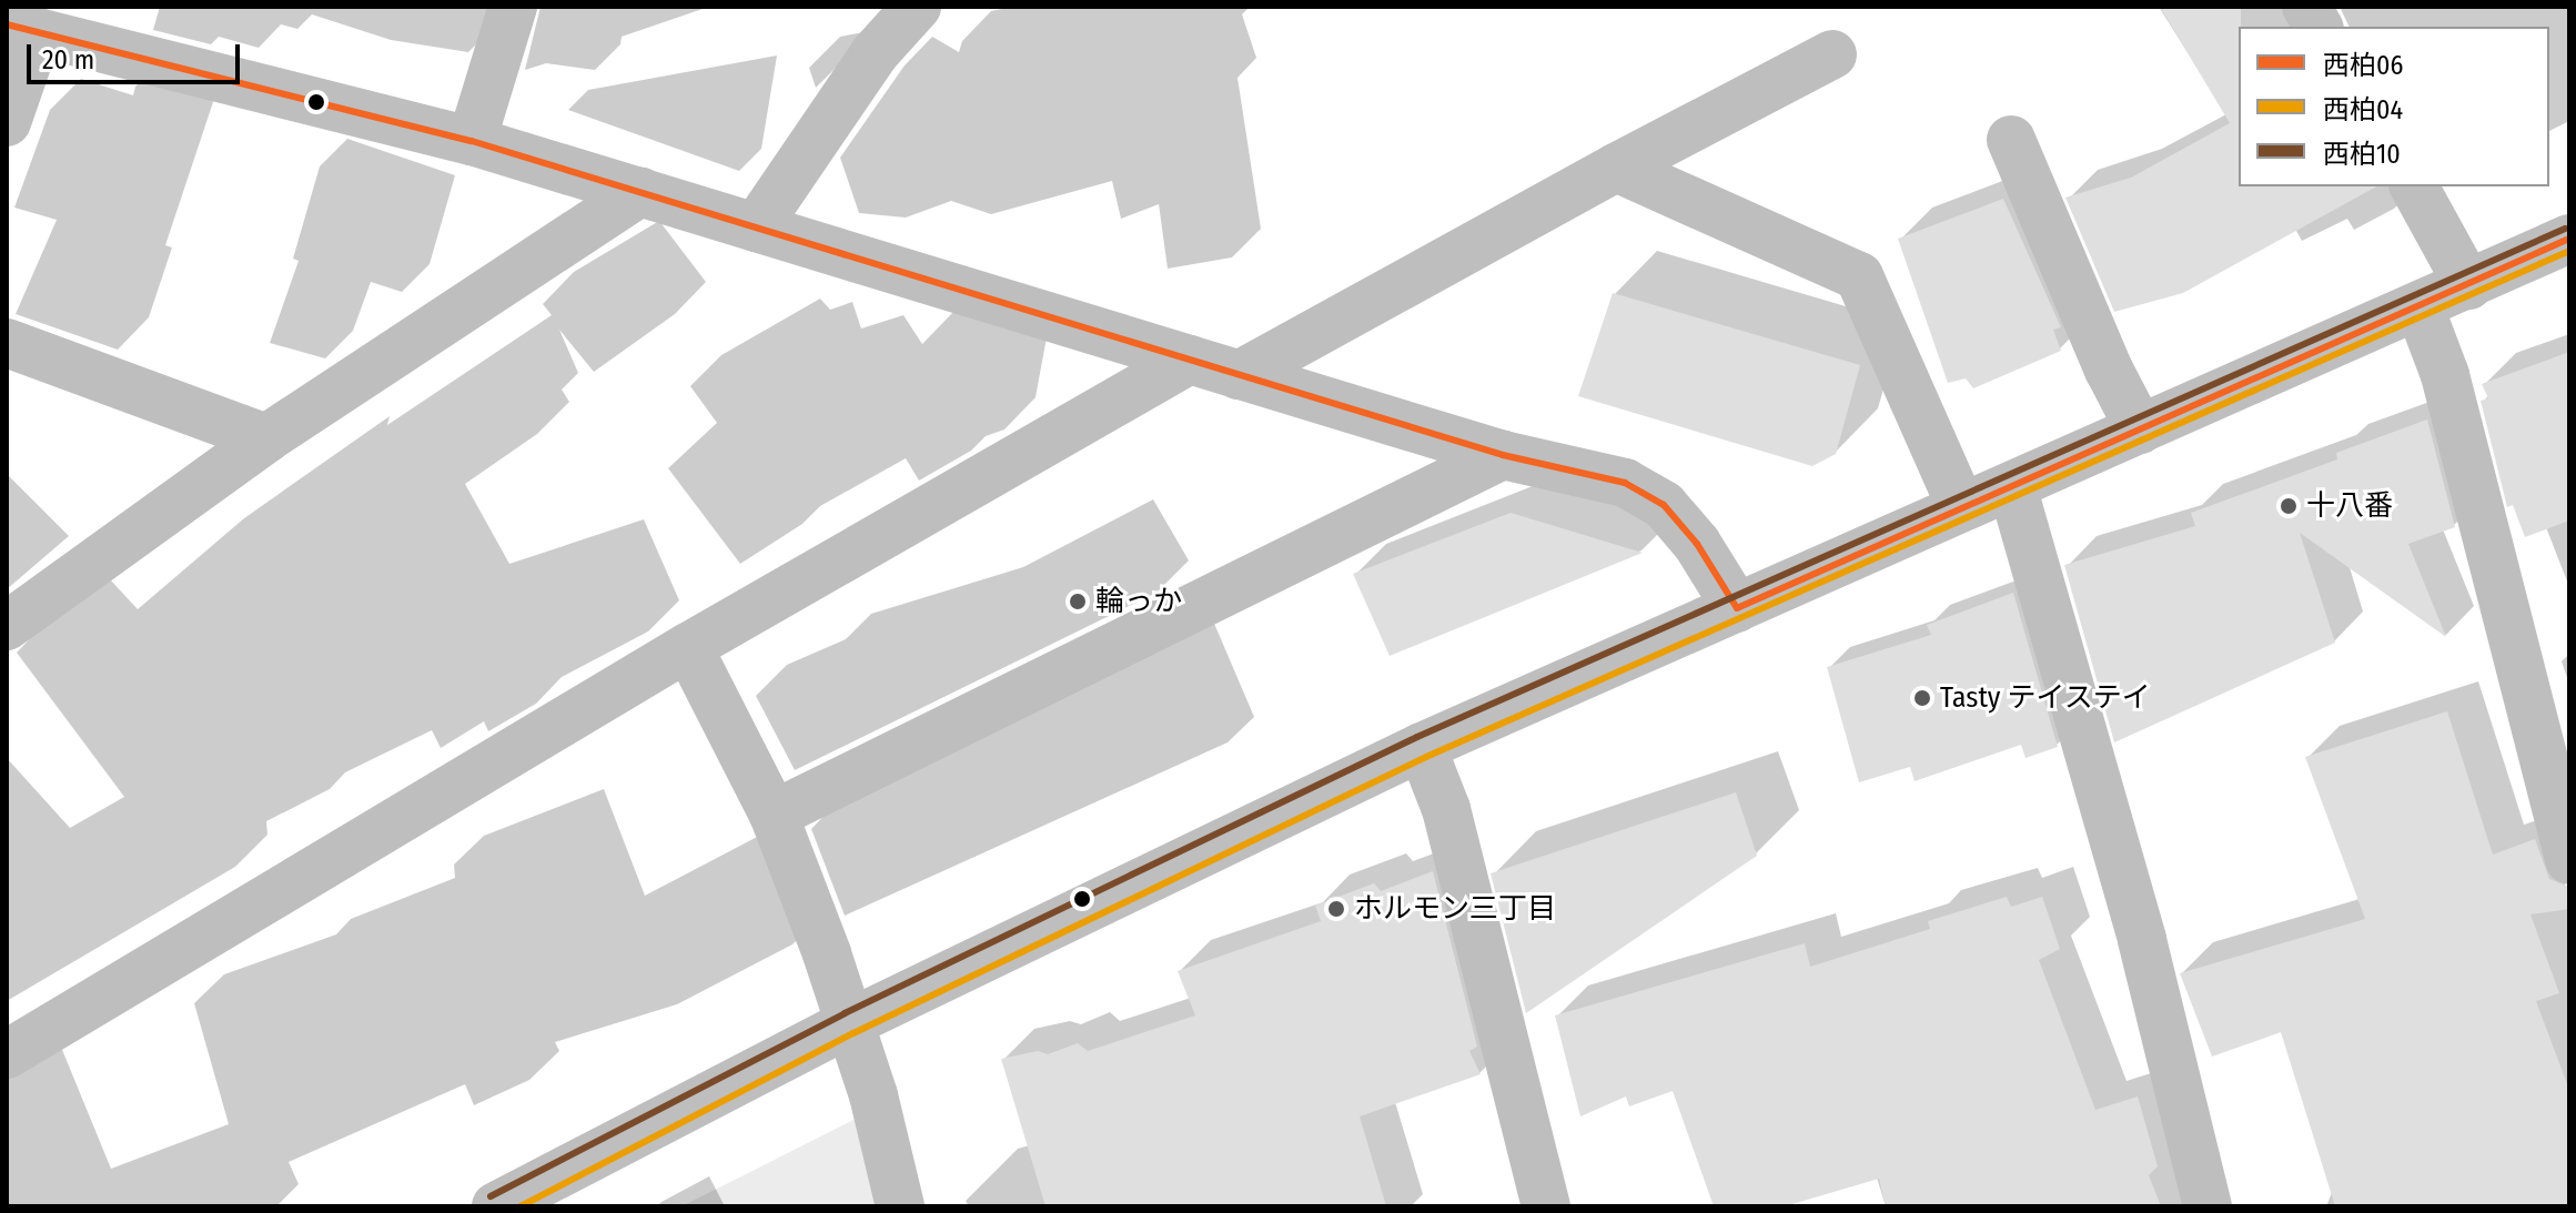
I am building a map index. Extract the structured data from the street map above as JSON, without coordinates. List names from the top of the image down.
{
  "places": [
    "十八番",
    "輪っか",
    "Tasty テイステイ",
    "ホルモン三丁目"
  ],
  "lines": ["transit line 西柏06", "transit line 西柏10", "transit line 西柏04"],
  "legend": ["西柏06", "西柏04", "西柏10"],
  "scale_bar": "20 m"
}
